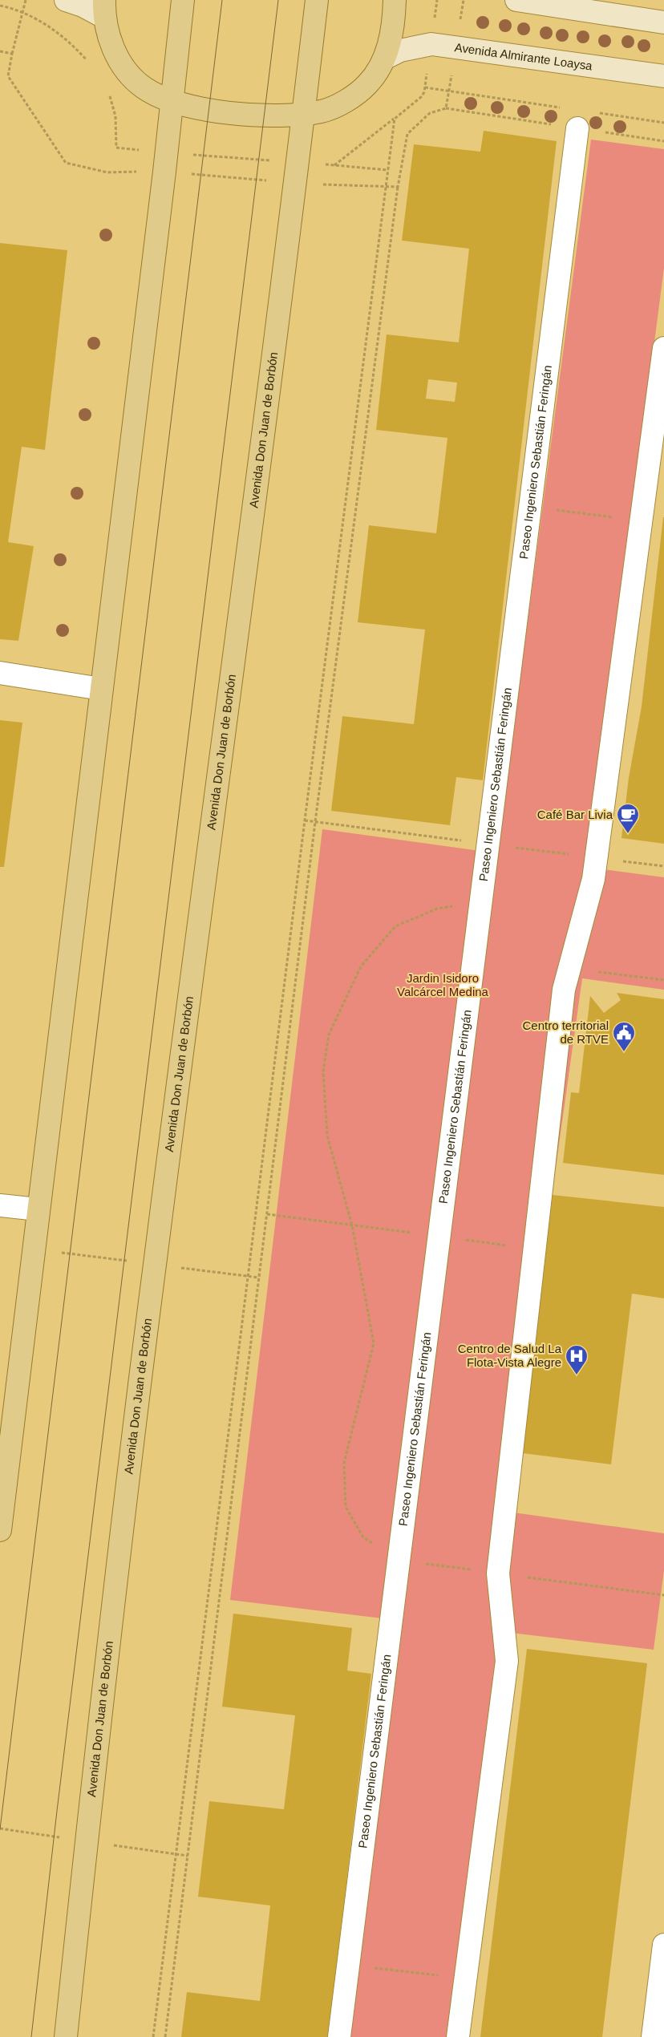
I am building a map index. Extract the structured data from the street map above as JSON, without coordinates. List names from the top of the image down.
{
  "streets": {
    "main road": ["Avenida Almirante Loaysa", "Avenida Don Juan de Borbón"],
    "street": ["Paseo Ingeniero Sebastián Feringán"]
  },
  "parks": ["Jardin Isidoro Valcárcel Medina"],
  "places": {
    "cafe": ["Café Bar Livia"],
    "public building": ["Centro territorial de RTVE"],
    "hospital": ["Centro de Salud La Flota-Vista Alegre"]
  }
}
